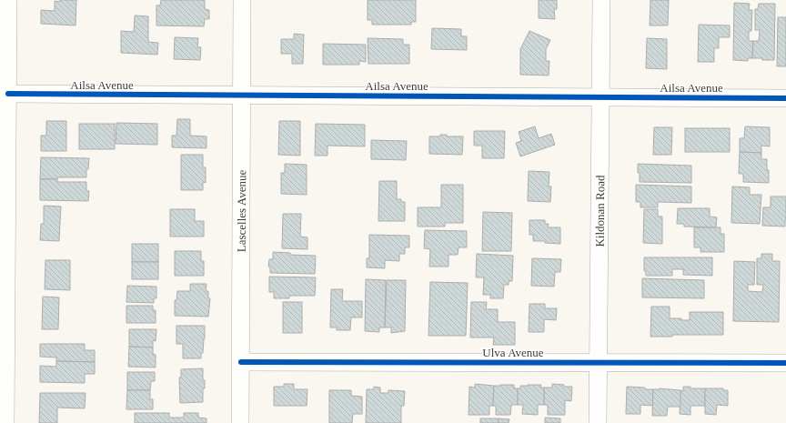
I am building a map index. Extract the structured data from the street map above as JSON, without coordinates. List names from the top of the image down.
{
  "streets": {
    "street": [
      "Ailsa Avenue",
      "Kildonan Road",
      "Lascelles Avenue",
      "Ulva Avenue"
    ]
  },
  "crossings": [
    ["Ailsa Avenue", "Kildonan Road"],
    ["Ailsa Avenue", "Lascelles Avenue"],
    ["Kildonan Road", "Ulva Avenue"],
    ["Lascelles Avenue", "Ulva Avenue"]
  ]
}
